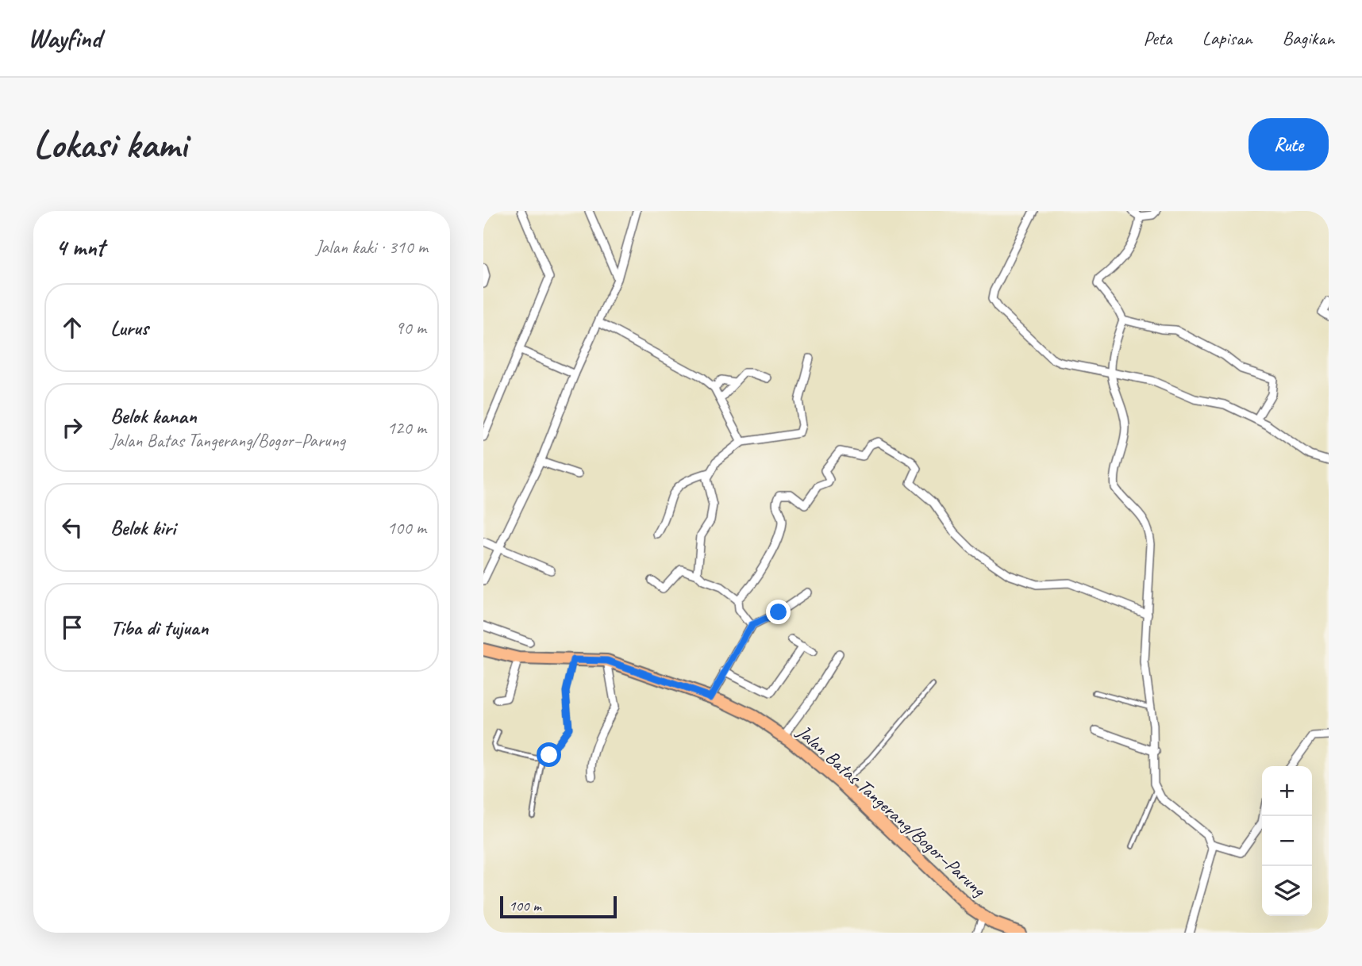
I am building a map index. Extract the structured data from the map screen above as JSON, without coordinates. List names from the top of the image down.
{
  "streets": {
    "main road": ["Jalan Batas Tangerang/Bogor–Parung"]
  },
  "scale_bar": "100 m",
  "page": {
    "header": "Wayfind",
    "nav": ["Peta", "Lapisan", "Bagikan"],
    "buttons": "Rute",
    "title": "Lokasi kami",
    "heading": ["4 mnt", "Jalan kaki · 310 m"],
    "list": [
      ["Lurus", "90 m"],
      ["Belok kanan", "Jalan Batas Tangerang/Bogor–Parung", "120 m"],
      ["Belok kiri", "100 m"],
      "Tiba di tujuan"
    ],
    "map_buttons": ["+", "−"],
    "scale": "100 m"
  }
}
